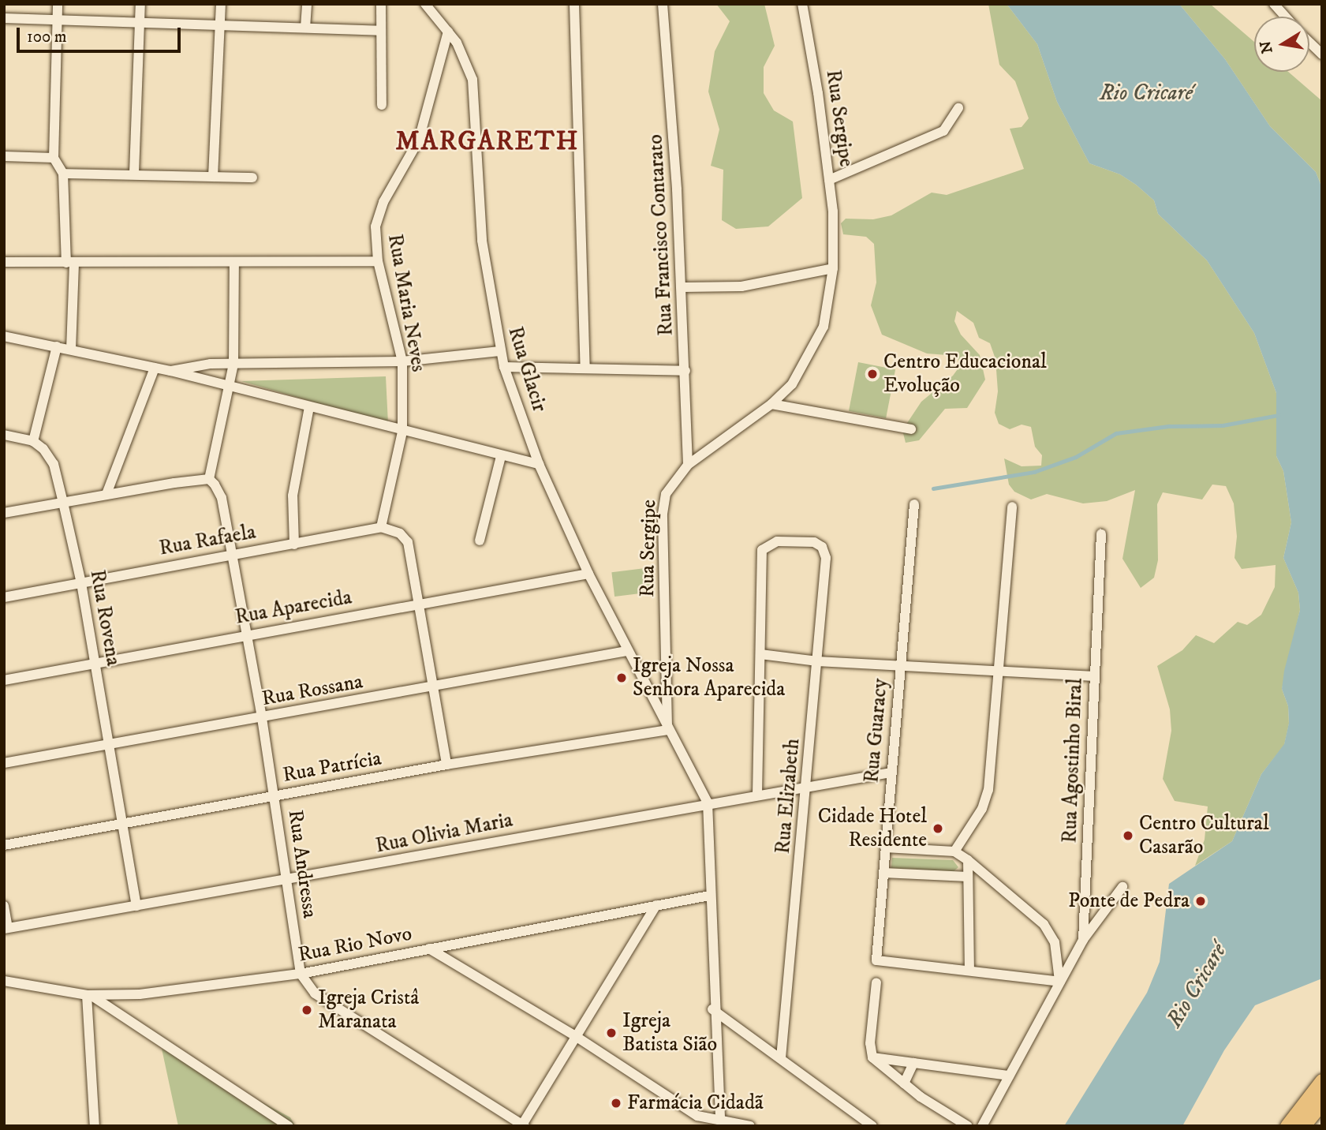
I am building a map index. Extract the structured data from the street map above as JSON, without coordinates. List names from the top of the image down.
{
  "streets": {
    "street": [
      "Rua Sergipe",
      "Rua Francisco Contarato",
      "Rua Maria Neves",
      "Rua Glacir",
      "Rua Rafaela",
      "Rua Aparecida",
      "Rua Rovena",
      "Rua Rossana",
      "Rua Guaracy",
      "Rua Agostinho Biral",
      "Rua Patrícia",
      "Rua Elizabeth",
      "Rua Olivia Maria",
      "Rua Andressa",
      "Rua Rio Novo"
    ]
  },
  "crossings": [
    ["Rua Sergipe", "Rua Francisco Contarato"],
    ["Rua Sergipe", "Rua Glacir"],
    ["Rua Sergipe", "Rua Patrícia"],
    ["Rua Sergipe", "Rua Olivia Maria"],
    ["Rua Sergipe", "Rua Rio Novo"],
    ["Rua Maria Neves", "Rua Glacir"],
    ["Rua Maria Neves", "Rua Rafaela"],
    ["Rua Glacir", "Rua Aparecida"],
    ["Rua Glacir", "Rua Rossana"],
    ["Rua Glacir", "Rua Patrícia"],
    ["Rua Rafaela", "Rua Rovena"],
    ["Rua Rafaela", "Rua Andressa"],
    ["Rua Aparecida", "Rua Rovena"],
    ["Rua Aparecida", "Rua Andressa"],
    ["Rua Rovena", "Rua Rossana"],
    ["Rua Rovena", "Rua Patrícia"],
    ["Rua Rovena", "Rua Olivia Maria"],
    ["Rua Rossana", "Rua Andressa"],
    ["Rua Guaracy", "Rua Olivia Maria"],
    ["Rua Patrícia", "Rua Andressa"],
    ["Rua Elizabeth", "Rua Olivia Maria"],
    ["Rua Olivia Maria", "Rua Andressa"],
    ["Rua Andressa", "Rua Rio Novo"]
  ],
  "districts": ["MARGARETH"],
  "water": ["Rio Cricaré"],
  "places": [
    "Centro Educacional Evolução",
    "Igreja Nossa Senhora Aparecida",
    "Cidade Hotel Residente",
    "Centro Cultural Casarão",
    "Ponte de Pedra",
    "Igreja Cristâ Maranata",
    "Igreja Batista Sião",
    "Farmácia Cidadã"
  ],
  "scale_bar": "100 m",
  "north": "left"
}
